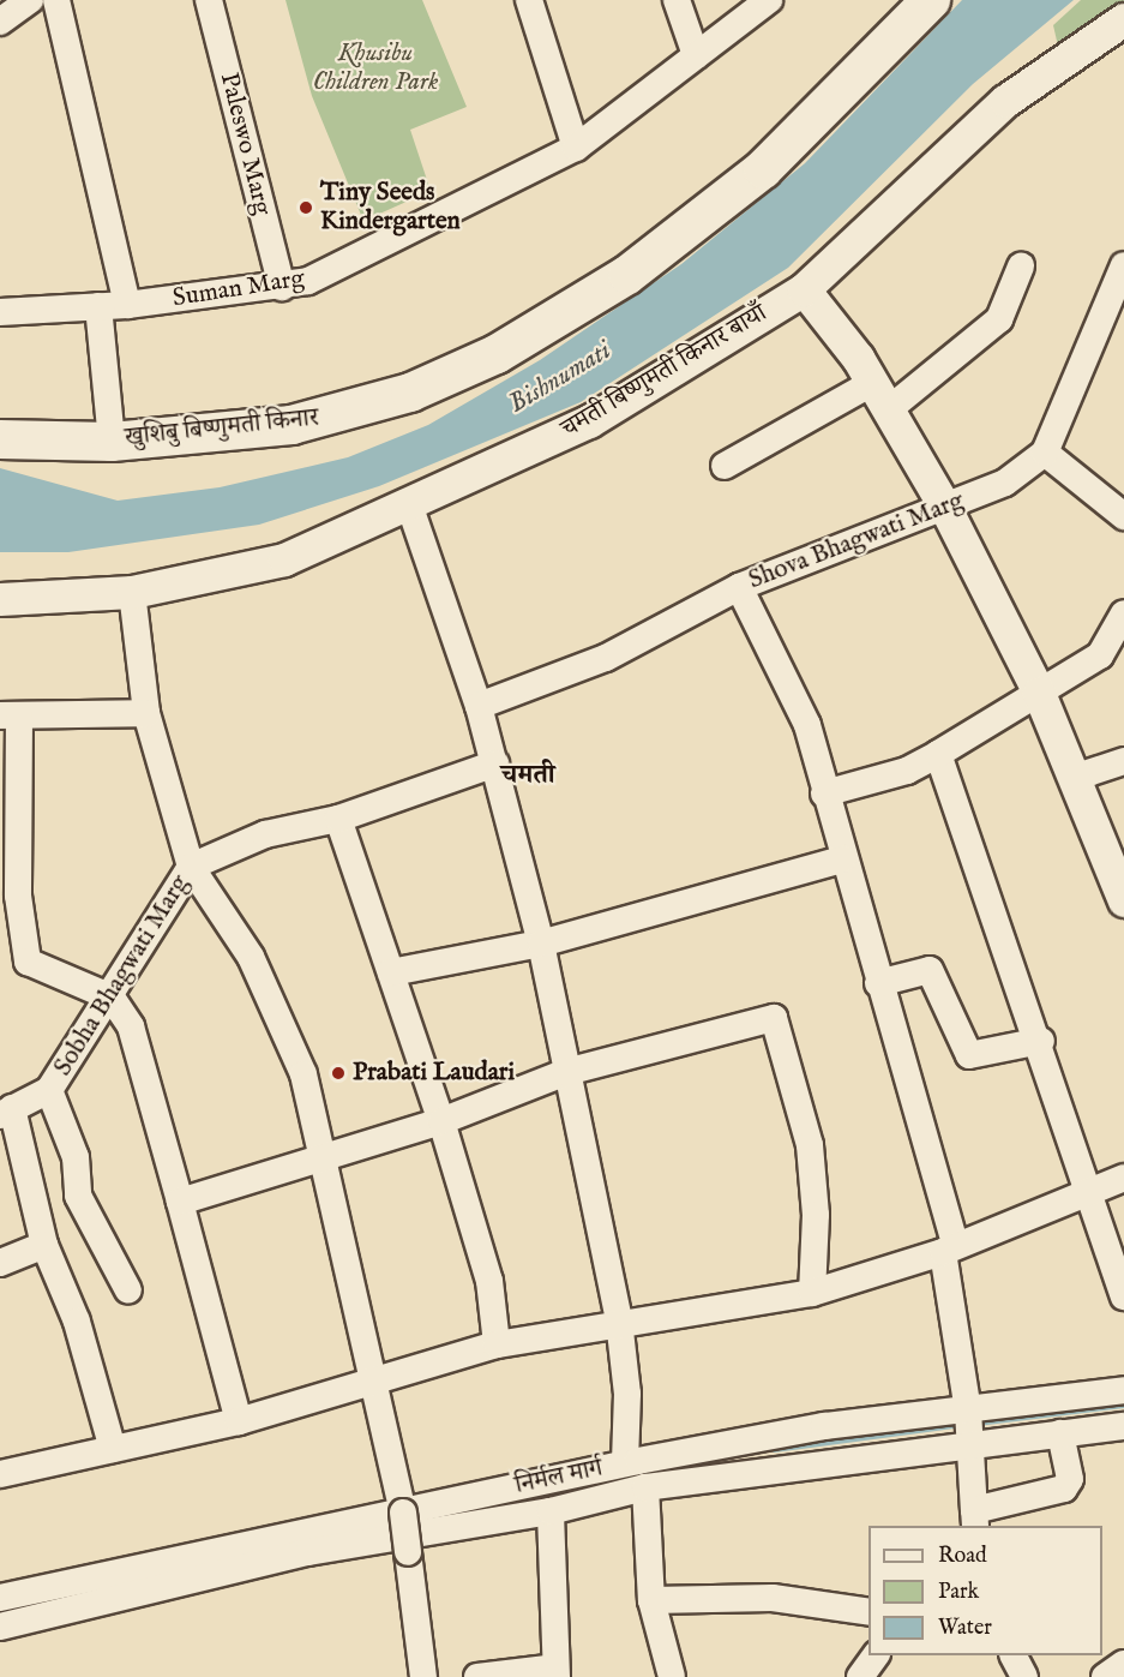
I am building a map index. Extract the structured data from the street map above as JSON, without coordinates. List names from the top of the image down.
{
  "streets": {
    "main road": ["खुशिबु बिष्णुमती किनार"],
    "street": [
      "Paleswo Marg",
      "Suman Marg",
      "चमती बिष्णुमती किनार बायाँ",
      "Shova Bhagwati Marg",
      "Sobha Bhagwati Marg",
      "निर्मल मार्ग"
    ]
  },
  "crossings": [
    ["Paleswo Marg", "Suman Marg"]
  ],
  "districts": ["चमती"],
  "water": ["Bishnumati"],
  "parks": ["Khusibu Children Park"],
  "places": ["Tiny Seeds Kindergarten", "Prabati Laudari"],
  "legend": ["Road", "Park", "Water"]
}
